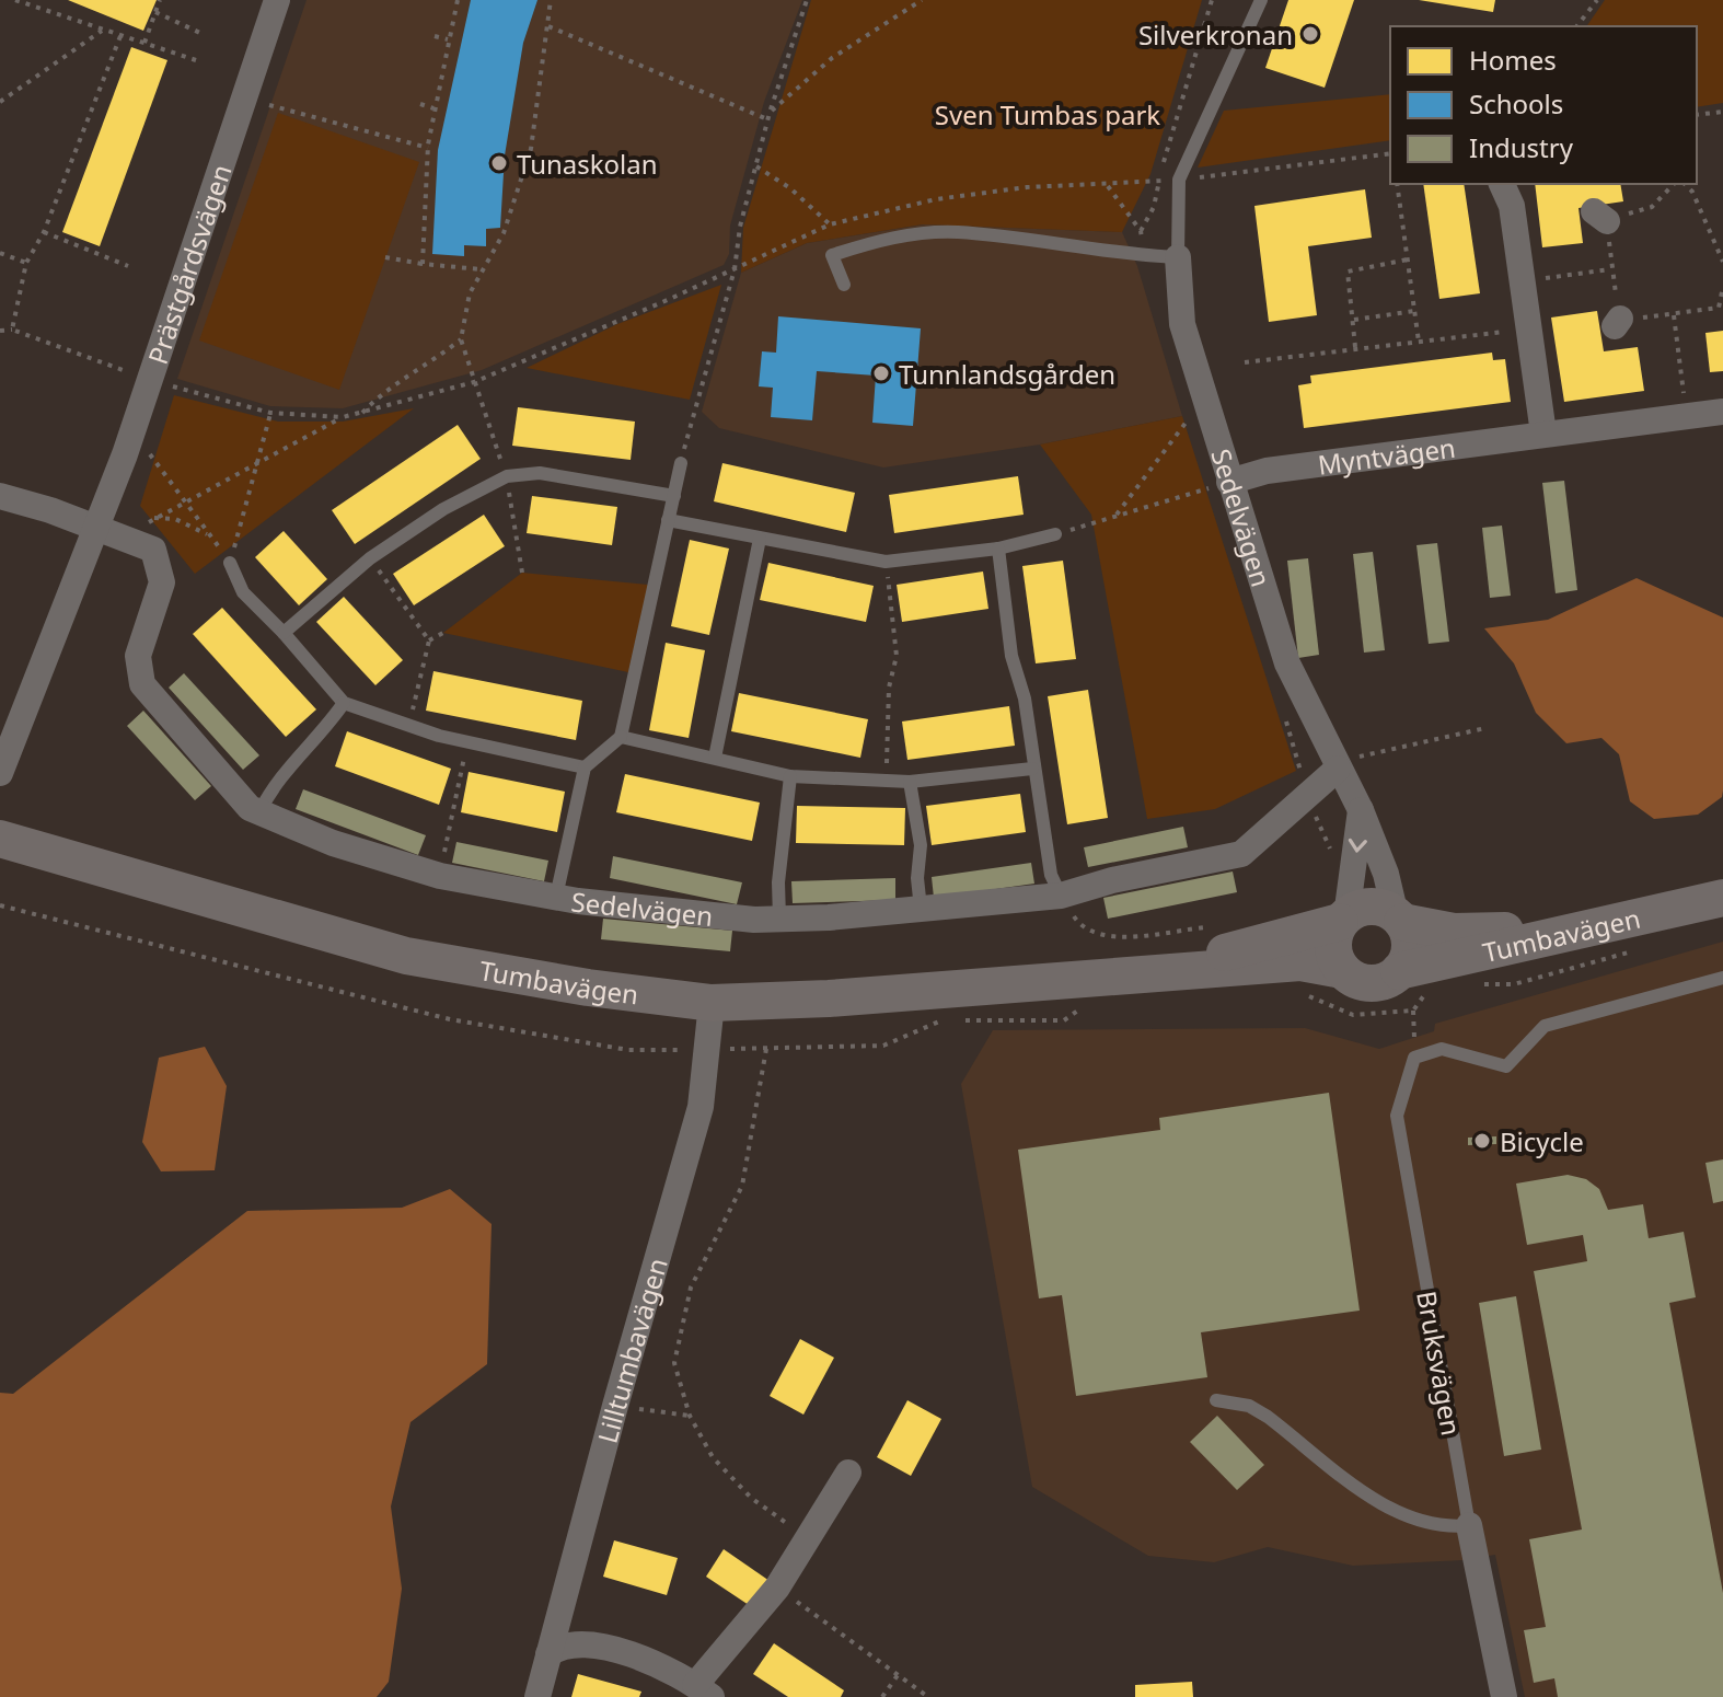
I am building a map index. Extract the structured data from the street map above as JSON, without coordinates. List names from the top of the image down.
{
  "streets": {
    "main road": ["Tumbavägen"],
    "street": [
      "Prästgårdsvägen",
      "Myntvägen",
      "Sedelvägen",
      "Lilltumbavägen",
      "Bruksvägen"
    ]
  },
  "crossings": [
    ["Myntvägen", "Sedelvägen"],
    ["Sedelvägen", "Tumbavägen"],
    ["Tumbavägen", "Lilltumbavägen"]
  ],
  "parks": ["Sven Tumbas park"],
  "places": [
    "Silverkronan",
    "Tunaskolan",
    "Tunnlandsgården",
    "Bicycle"
  ],
  "legend": ["Homes", "Schools", "Industry"]
}
